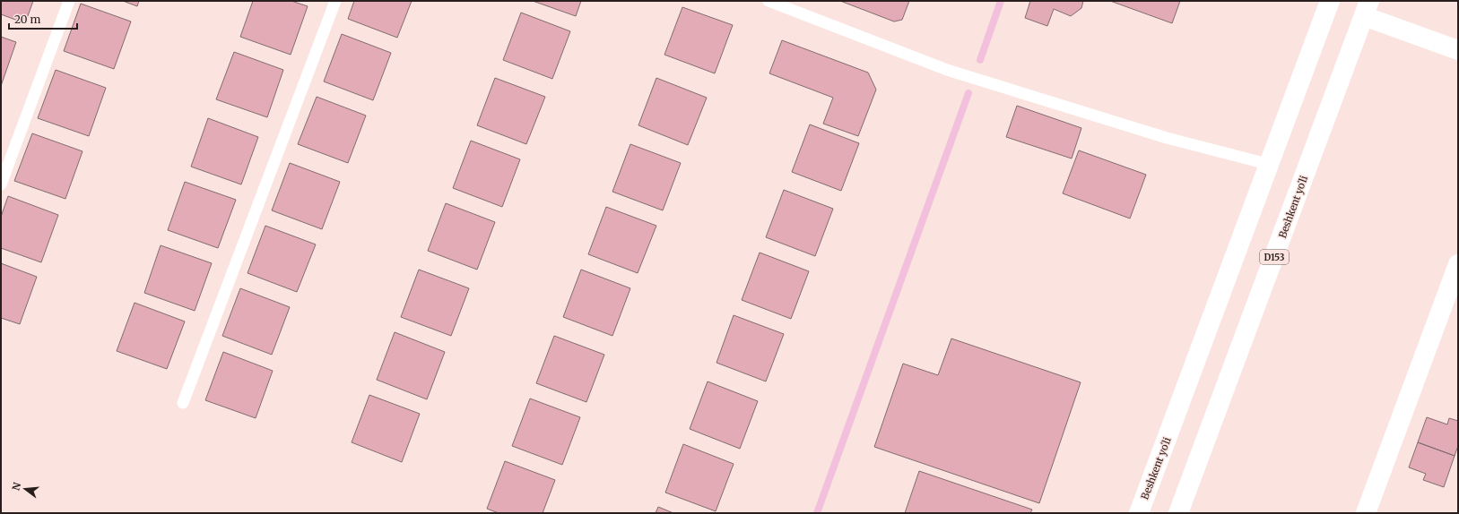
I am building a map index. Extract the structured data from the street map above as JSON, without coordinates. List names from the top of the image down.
{
  "streets": {
    "main road": ["Beshkent yoʻli", "D153"]
  },
  "scale_bar": "20 m",
  "north": "left"
}
